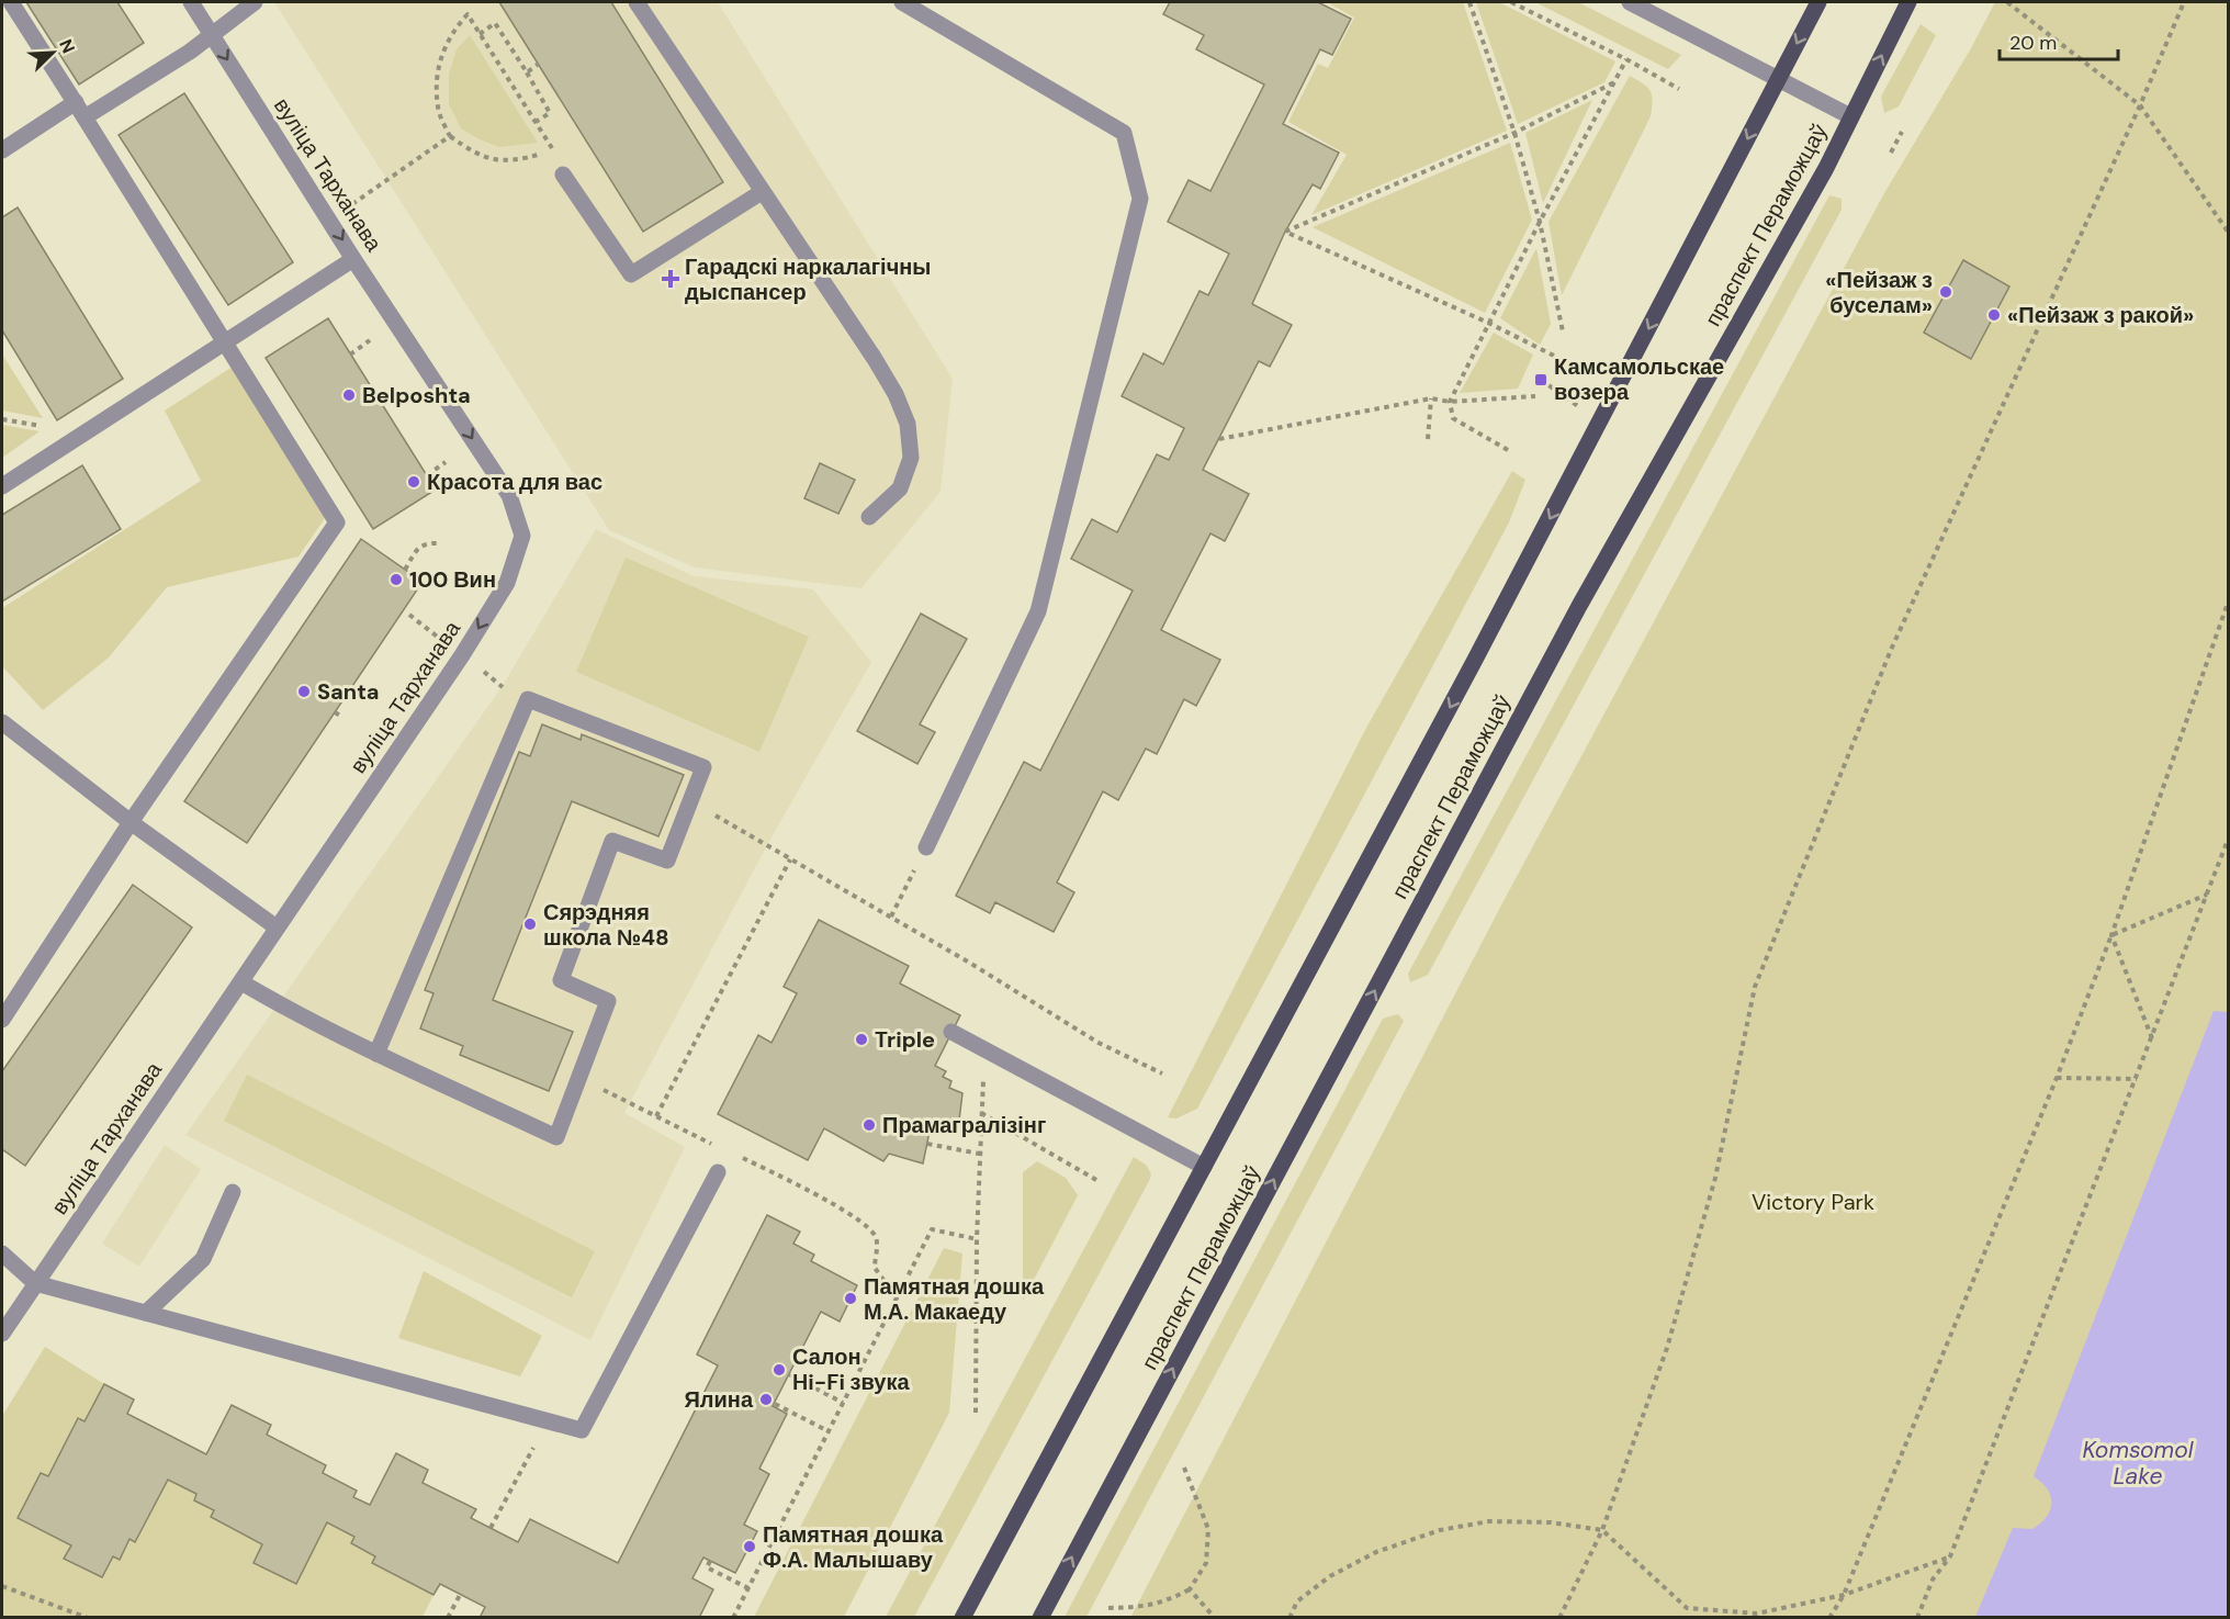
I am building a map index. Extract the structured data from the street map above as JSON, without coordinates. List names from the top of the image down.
{
  "streets": {
    "main road": ["праспект Пераможцаў"],
    "street": ["вуліца Тарханава"]
  },
  "one_way": ["вуліца Тарханава"],
  "water": ["Komsomol Lake"],
  "parks": ["Victory Park"],
  "places": {
    "health": ["Гарадскі наркалагічны дыспансер"],
    "other": [
      "«Пейзаж з буселам»",
      "«Пейзаж з ракой»",
      "Belposhta",
      "Красота для вас",
      "100 Вин",
      "Santa",
      "Сярэдняя школа №48",
      "Triple",
      "Прамагралізінг",
      "Памятная дошка М.А. Макаеду",
      "Салон Hi-Fi звука",
      "Ялина",
      "Памятная дошка Ф.А. Малышаву"
    ],
    "transit": ["Камсамольскае возера"]
  },
  "scale_bar": "20 m",
  "north": "top right"
}
